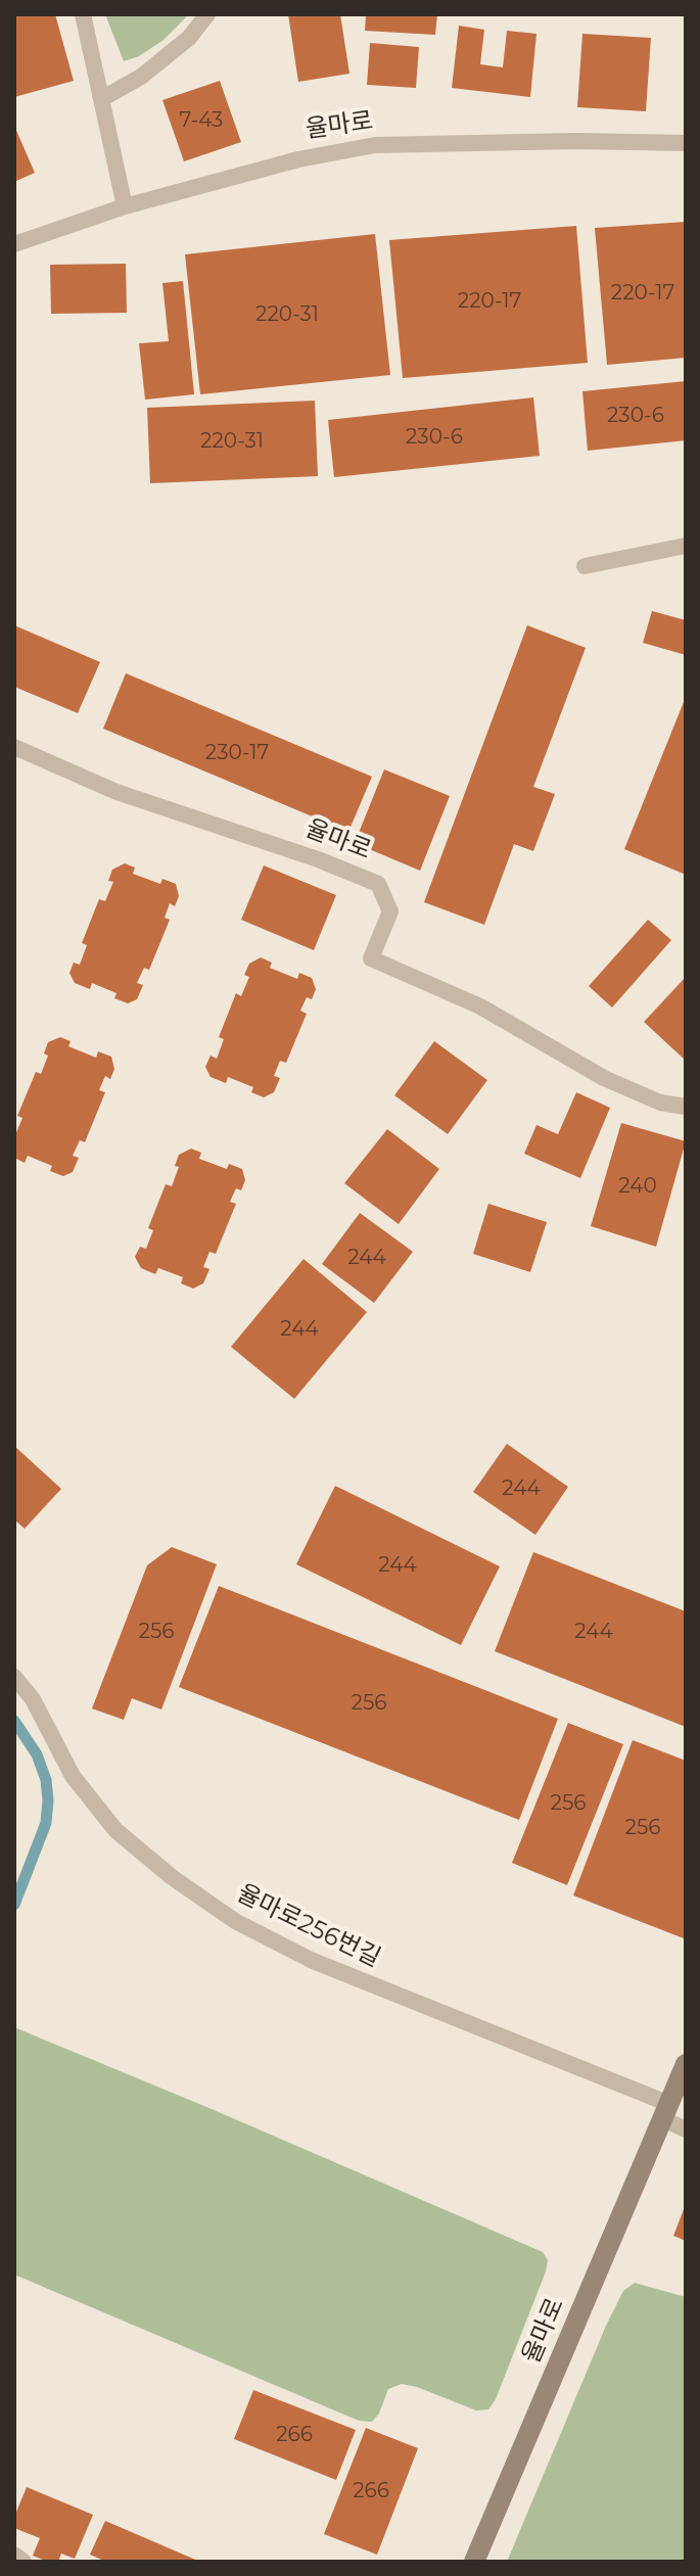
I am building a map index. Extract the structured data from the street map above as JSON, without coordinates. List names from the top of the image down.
{
  "streets": {
    "street": ["율마로"],
    "lane": ["율마로256번길"]
  },
  "crossings": [
    ["율마로", "율마로256번길"]
  ],
  "house_numbers": [
    "7-43",
    "220-17",
    "220-17",
    "220-31",
    "230-6",
    "230-6",
    "220-31",
    "230-17",
    "240",
    "244",
    "244",
    "244",
    "244",
    "256",
    "244",
    "256",
    "256",
    "256",
    "266",
    "266"
  ]
}
